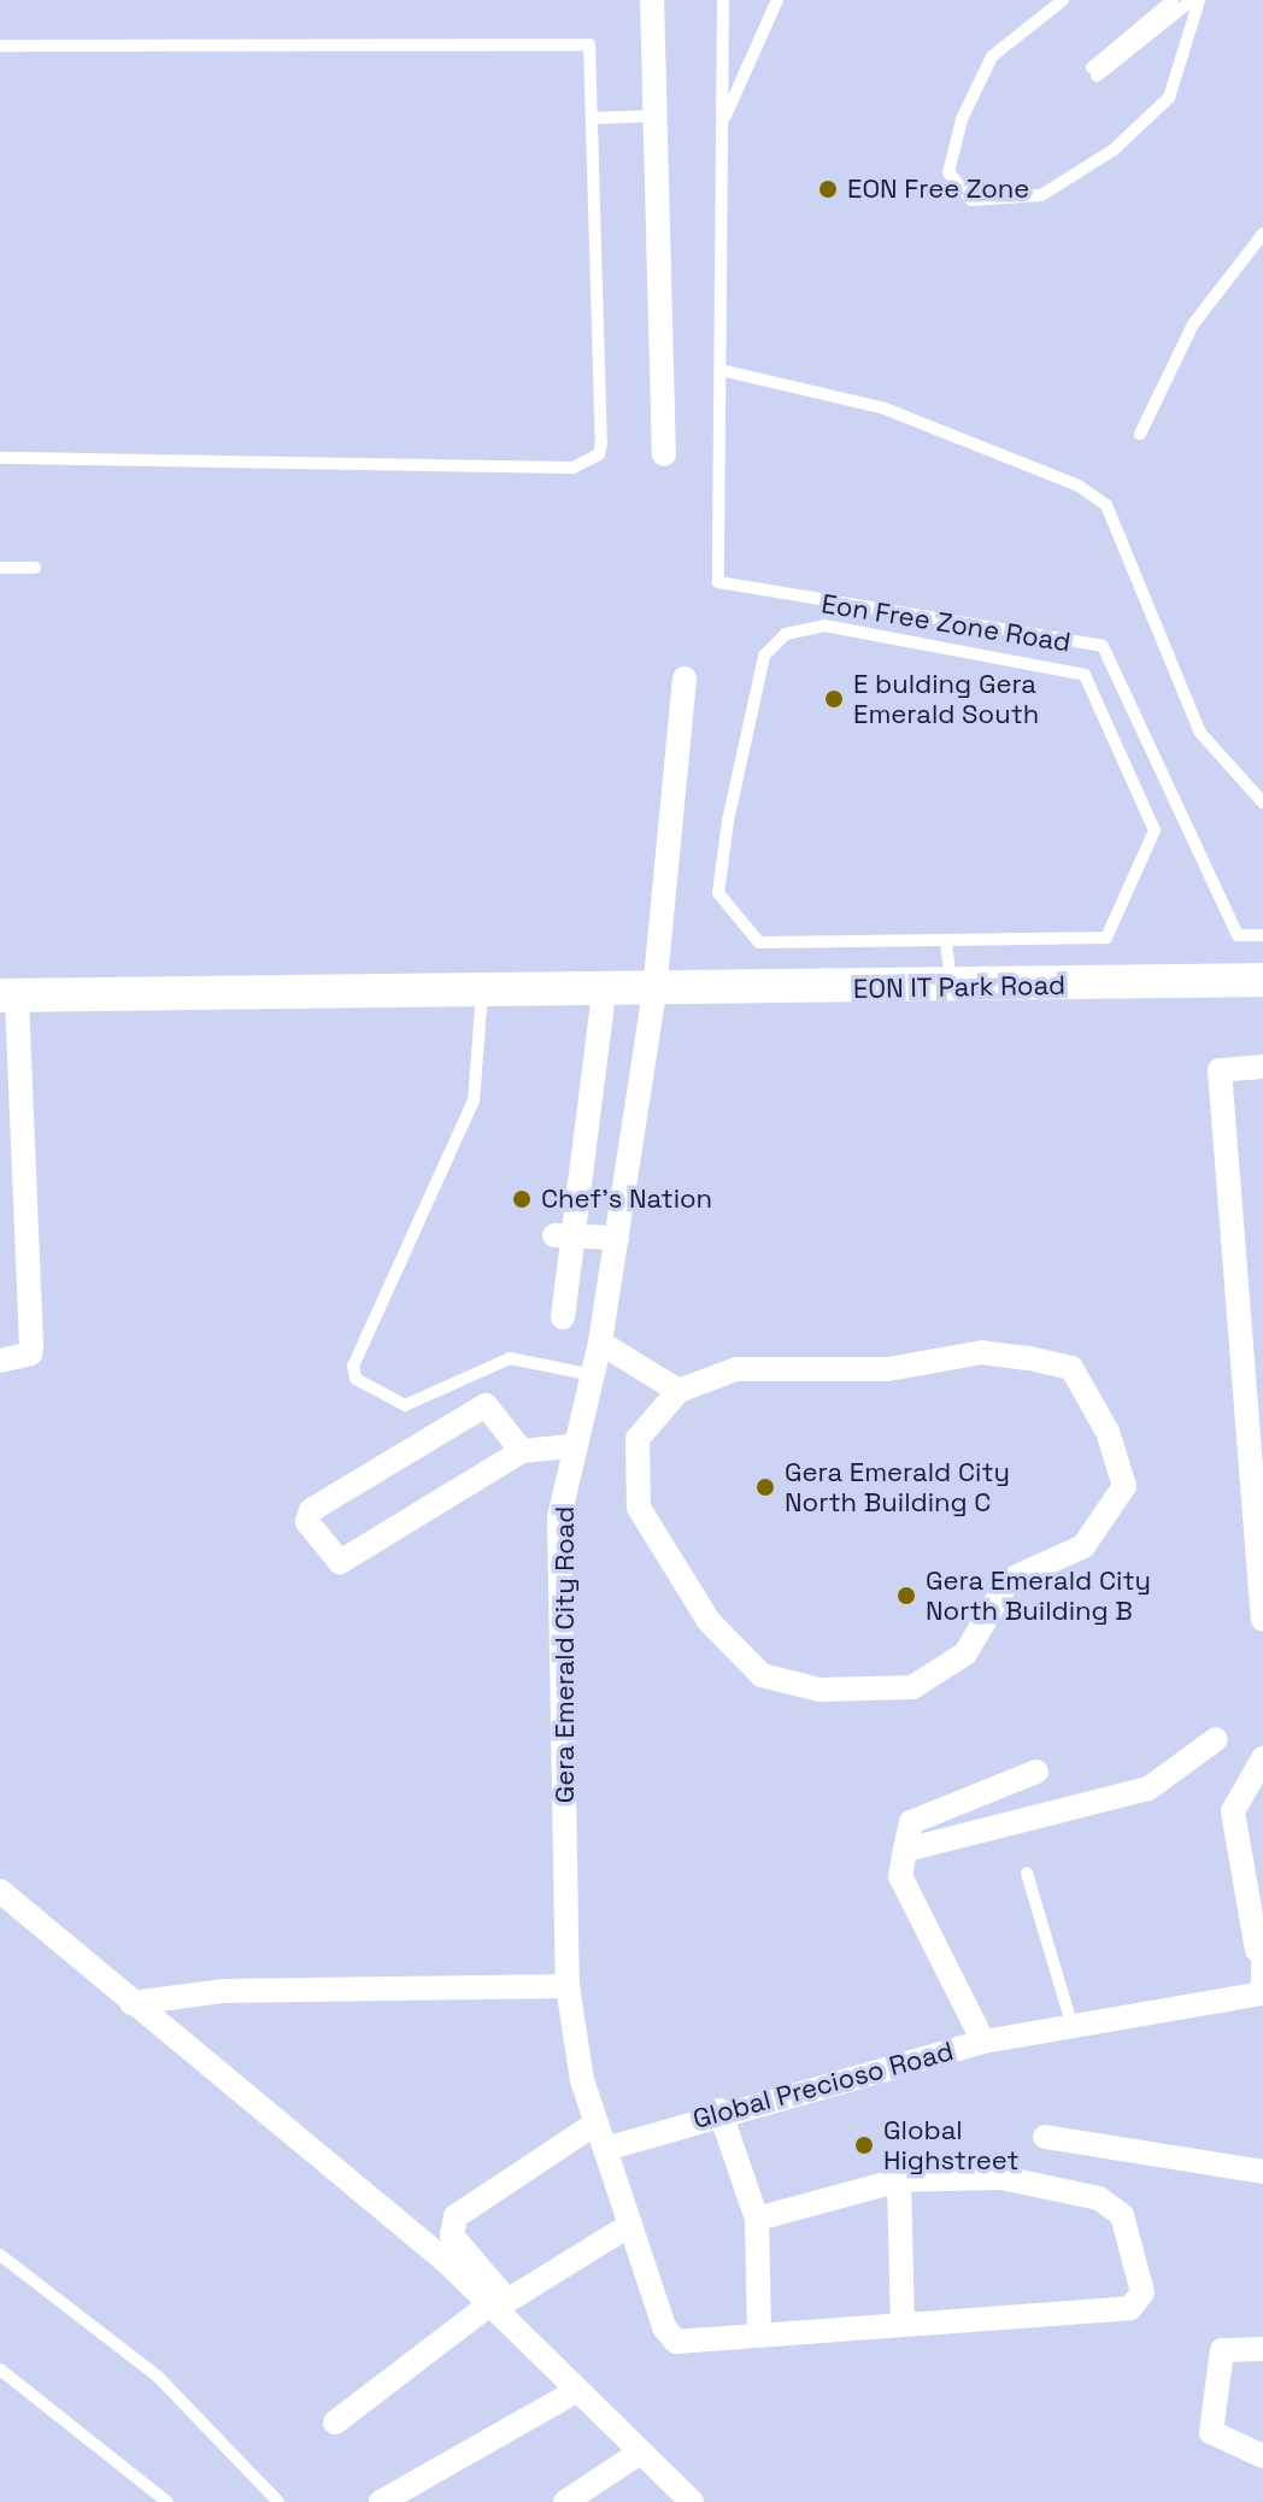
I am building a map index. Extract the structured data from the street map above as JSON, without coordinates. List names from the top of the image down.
{
  "streets": {
    "street": ["EON IT Park Road", "Gera Emerald City Road", "Global Precioso Road"],
    "lane": ["Eon Free Zone Road"]
  },
  "crossings": [
    ["EON IT Park Road", "Gera Emerald City Road"],
    ["Gera Emerald City Road", "Global Precioso Road"]
  ],
  "places": [
    "EON Free Zone",
    "E bulding Gera Emerald South",
    "Chef’s Nation",
    "Gera Emerald City North Building C",
    "Gera Emerald City North Building B",
    "Global Highstreet"
  ]
}
